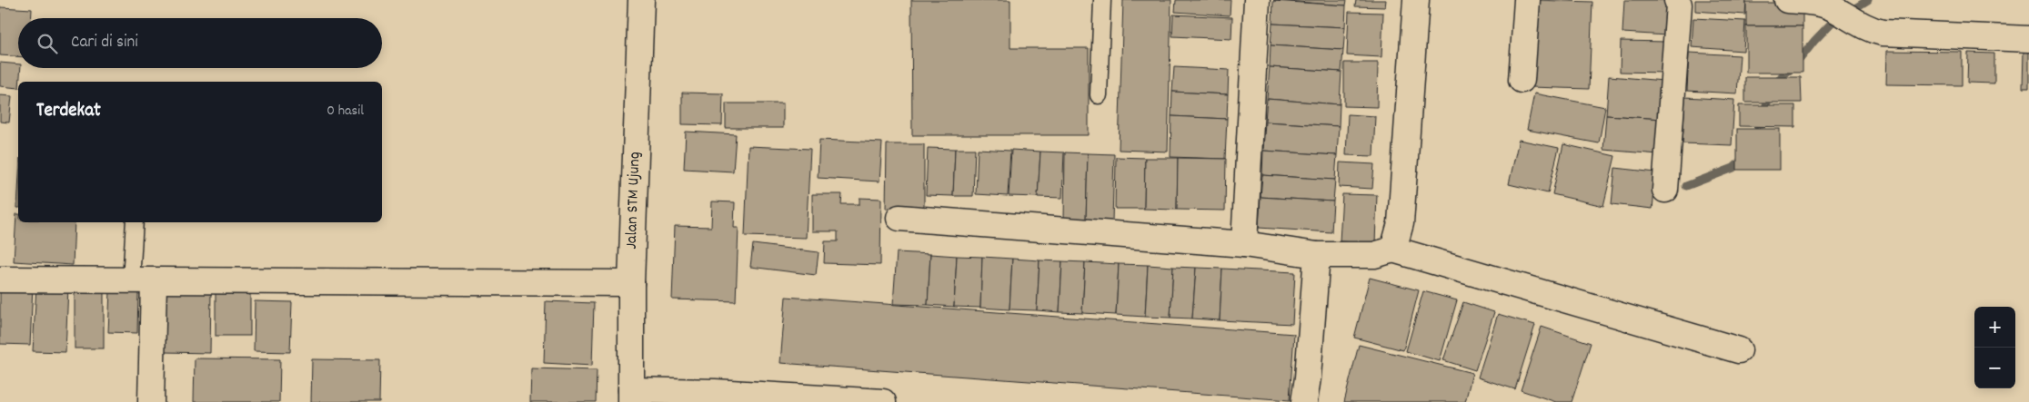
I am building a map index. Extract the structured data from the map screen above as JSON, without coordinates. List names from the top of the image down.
{
  "streets": {
    "street": ["Jalan STM Ujung"]
  },
  "page": {
    "search": "Cari di sini",
    "heading": ["Terdekat", "0 hasil"],
    "map_buttons": ["+", "−"]
  }
}
